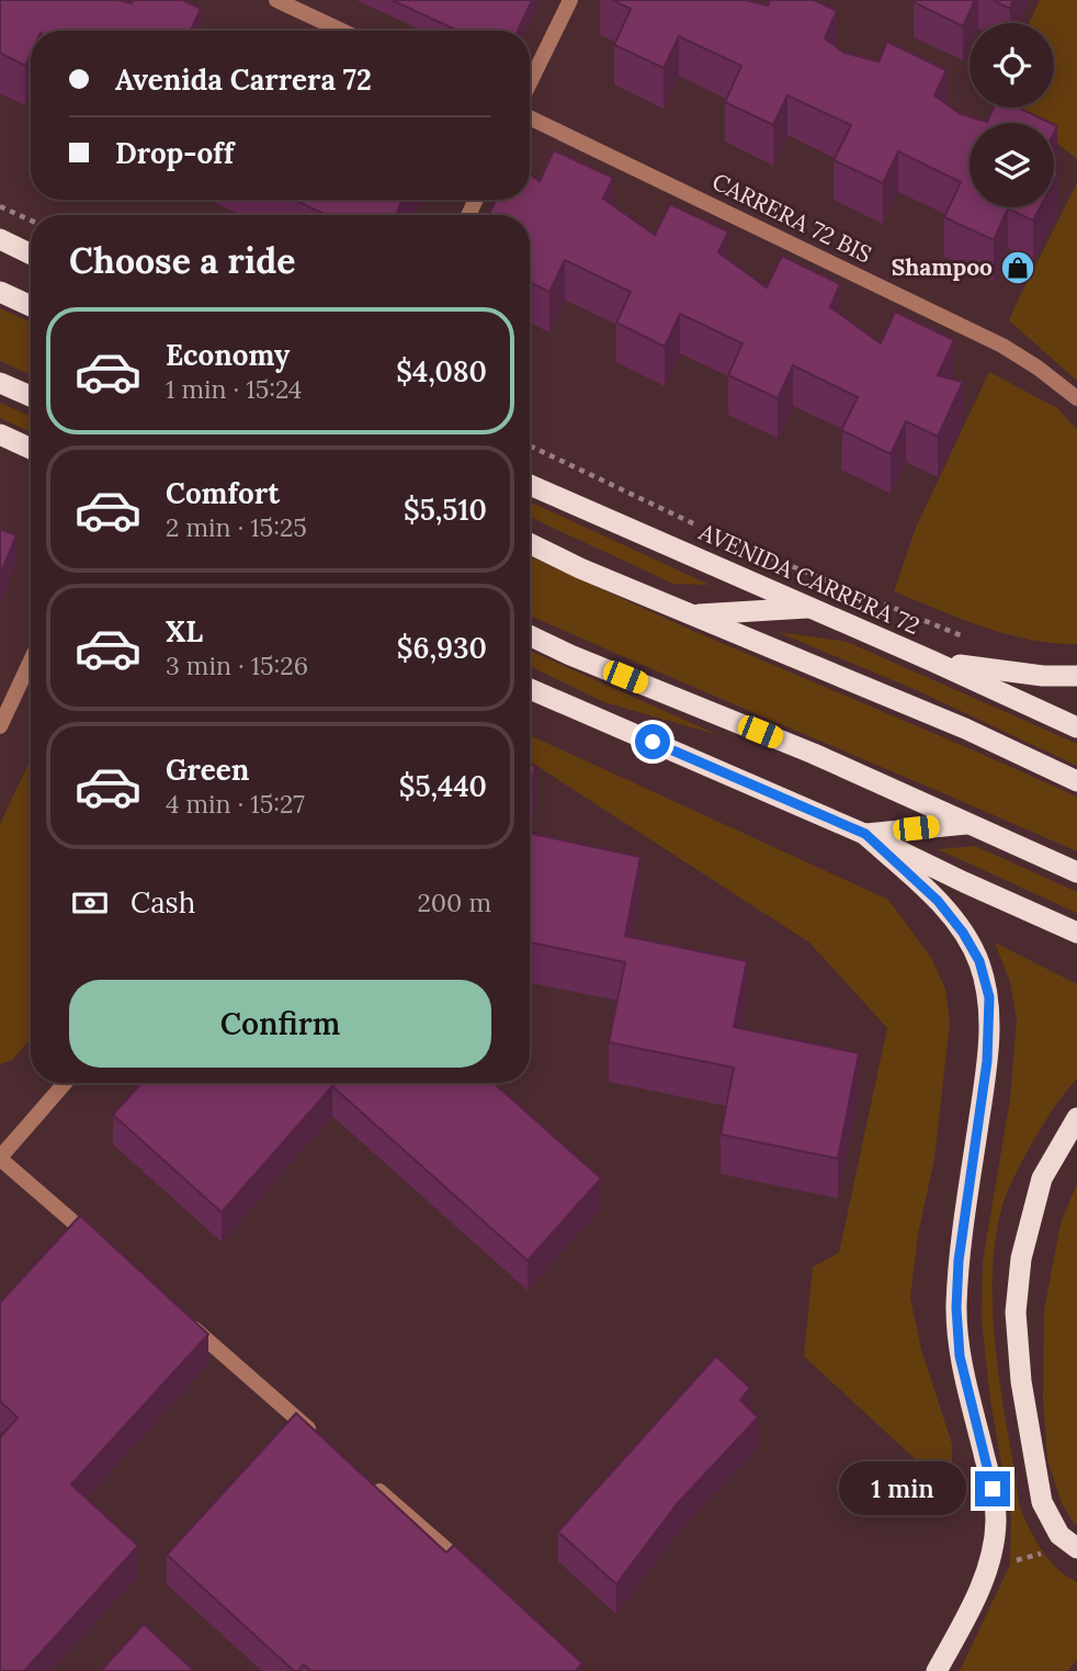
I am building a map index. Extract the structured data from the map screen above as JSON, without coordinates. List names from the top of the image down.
{
  "streets": {
    "highway": ["AVENIDA CARRERA 72"],
    "street": ["CARRERA 72 BIS"]
  },
  "places": {
    "shop": ["Shampoo"]
  },
  "page": {
    "banner": ["Avenida Carrera 72", "Drop-off"],
    "heading": "Choose a ride",
    "list": [
      {
        "name": "Economy",
        "note": "1 min · 15:24",
        "value": "$4,080"
      },
      {
        "name": "Comfort",
        "note": "2 min · 15:25",
        "value": "$5,510"
      },
      {
        "name": "XL",
        "note": "3 min · 15:26",
        "value": "$6,930"
      },
      {
        "name": "Green",
        "note": "4 min · 15:27",
        "value": "$5,440"
      }
    ],
    "pay": ["Cash", "200 m"],
    "buttons": "Confirm",
    "bubble": "1 min"
  }
}
